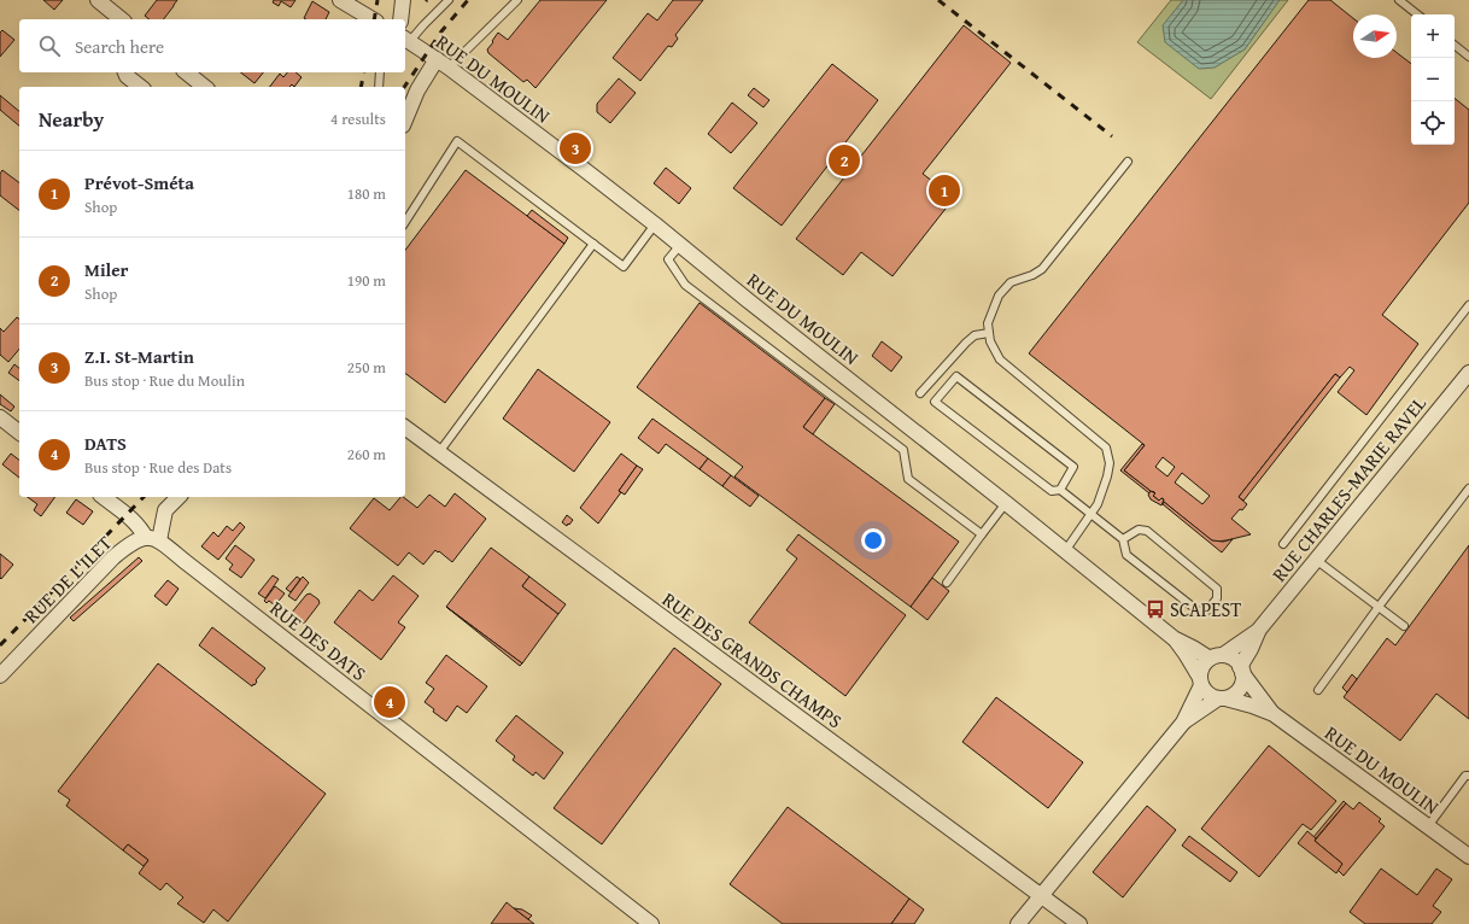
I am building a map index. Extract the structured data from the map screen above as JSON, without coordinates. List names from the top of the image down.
{
  "streets": {
    "street": [
      "RUE DU MOULIN",
      "RUE CHARLES-MARIE RAVEL",
      "RUE DE L'ILET",
      "RUE DES DATS",
      "RUE DES GRANDS CHAMPS"
    ]
  },
  "crossings": [
    ["RUE DU MOULIN", "RUE CHARLES-MARIE RAVEL"],
    ["RUE DE L'ILET", "RUE DES DATS"]
  ],
  "places": {
    "bus stop": ["SCAPEST"]
  },
  "north": "right",
  "page": {
    "map_buttons": ["+", "−"],
    "search": "Search here",
    "heading": ["Nearby", "4 results"],
    "pins": [
      "3",
      "2",
      "1",
      "4"
    ],
    "list": [
      {
        "mark": "1",
        "name": "Prévot-Sméta",
        "note": "Shop",
        "value": "180 m"
      },
      {
        "mark": "2",
        "name": "Miler",
        "note": "Shop",
        "value": "190 m"
      },
      {
        "mark": "3",
        "name": "Z.I. St-Martin",
        "note": "Bus stop · Rue du Moulin",
        "value": "250 m"
      },
      {
        "mark": "4",
        "name": "DATS",
        "note": "Bus stop · Rue des Dats",
        "value": "260 m"
      }
    ]
  }
}
